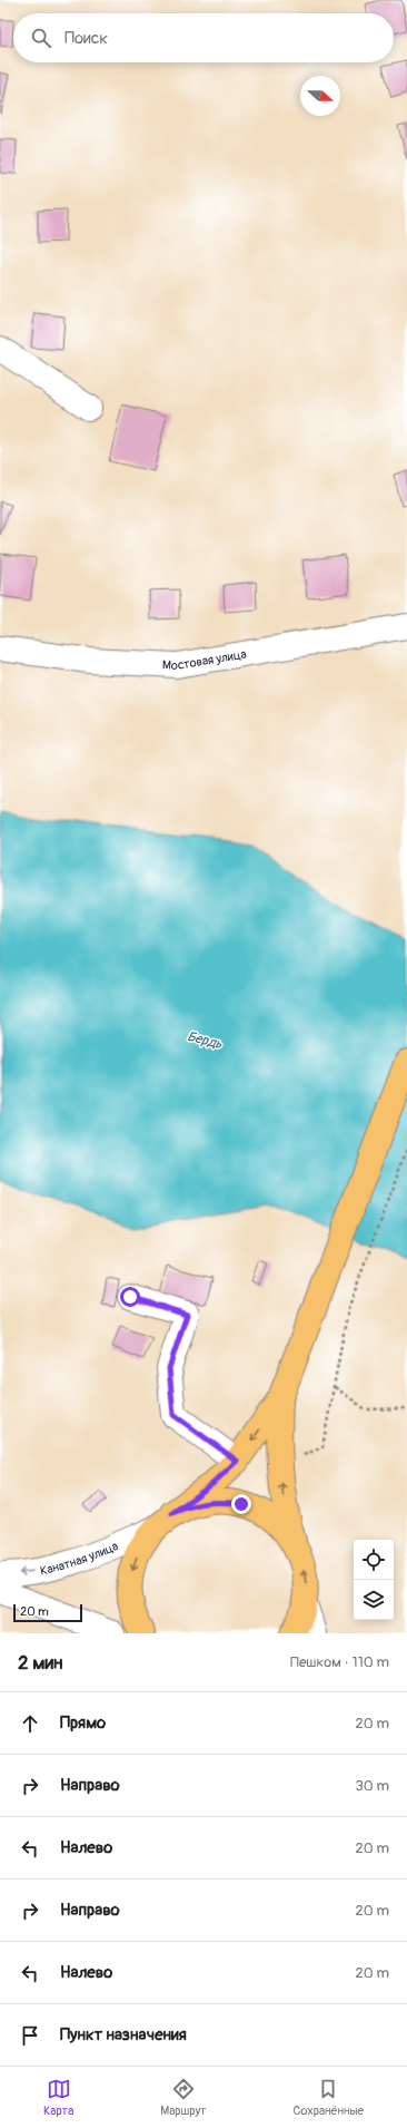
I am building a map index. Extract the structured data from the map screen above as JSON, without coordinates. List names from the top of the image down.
{
  "streets": {
    "street": ["Мостовая улица", "Канатная улица"]
  },
  "one_way": ["Канатная улица"],
  "water": ["Бердь"],
  "scale_bar": "20 m",
  "north": "right",
  "page": {
    "search": "Поиск",
    "scale": "20 m",
    "heading": ["2 мин", "Пешком · 110 m"],
    "list": [
      ["Прямо", "20 m"],
      ["Направо", "30 m"],
      ["Налево", "20 m"],
      ["Направо", "20 m"],
      ["Налево", "20 m"],
      "Пункт назначения"
    ],
    "nav": ["Карта", "Маршрут", "Сохранённые"]
  }
}
